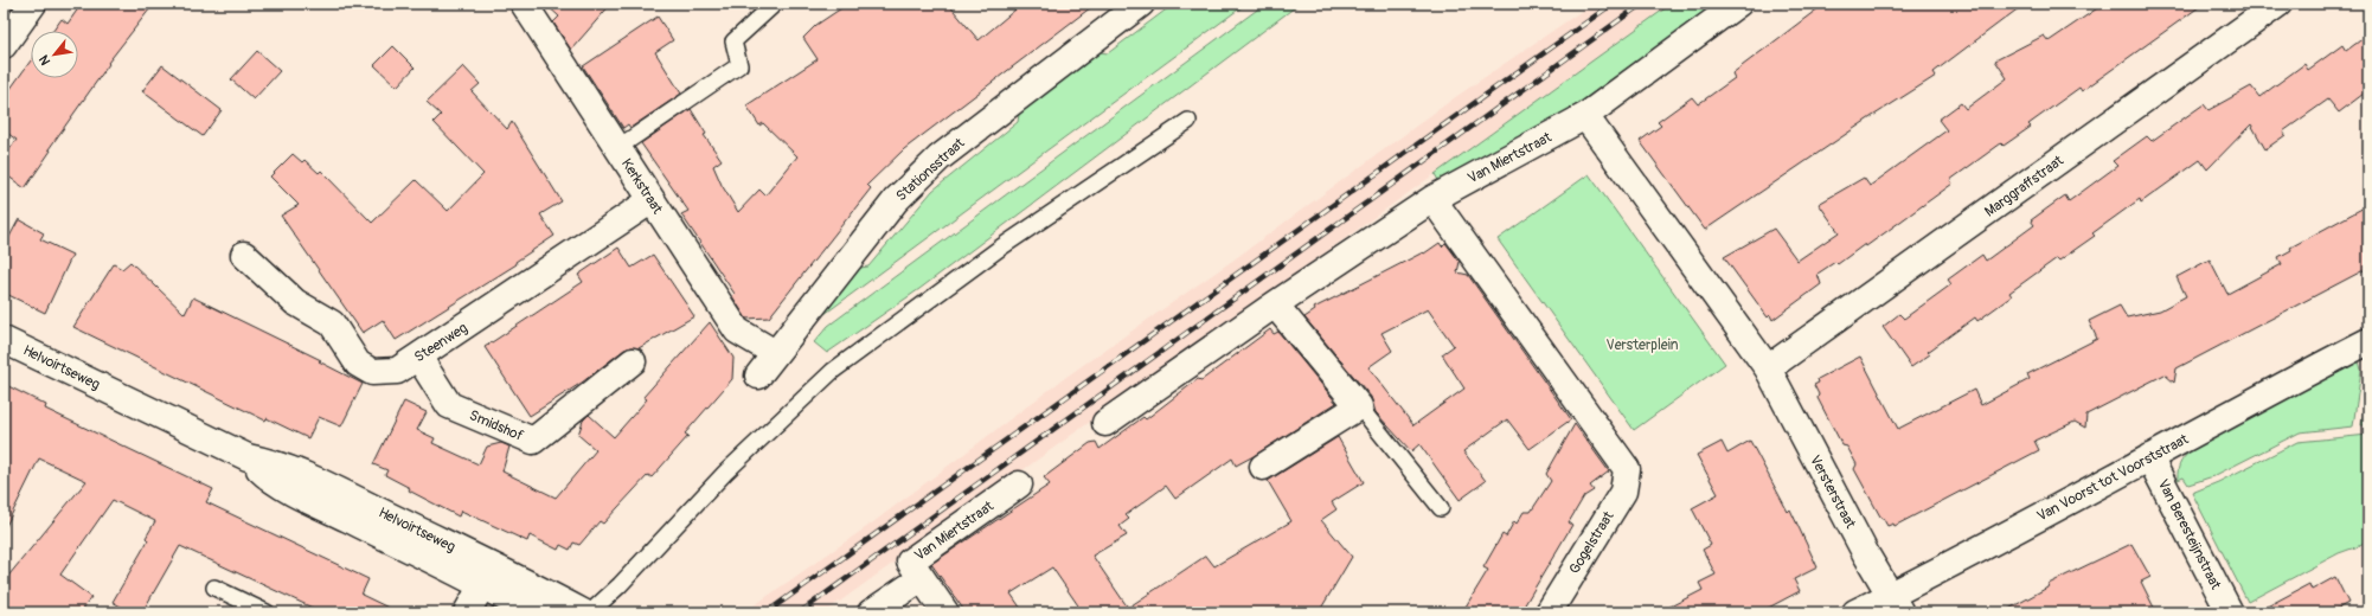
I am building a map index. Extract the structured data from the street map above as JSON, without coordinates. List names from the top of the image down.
{
  "streets": {
    "street": [
      "Van Miertstraat",
      "Stationsstraat",
      "Kerkstraat",
      "Marggraffstraat",
      "Steenweg",
      "Helvoirtseweg",
      "Smidshof",
      "Van Voorst tot Voorststraat",
      "Versterstraat",
      "Van Beresteijnstraat",
      "Gogelstraat"
    ]
  },
  "crossings": [
    ["Van Miertstraat", "Gogelstraat"],
    ["Stationsstraat", "Kerkstraat"],
    ["Kerkstraat", "Steenweg"],
    ["Marggraffstraat", "Versterstraat"],
    ["Steenweg", "Smidshof"],
    ["Van Voorst tot Voorststraat", "Versterstraat"],
    ["Van Voorst tot Voorststraat", "Van Beresteijnstraat"]
  ],
  "parks": ["Versterplein"],
  "north": "bottom left"
}
